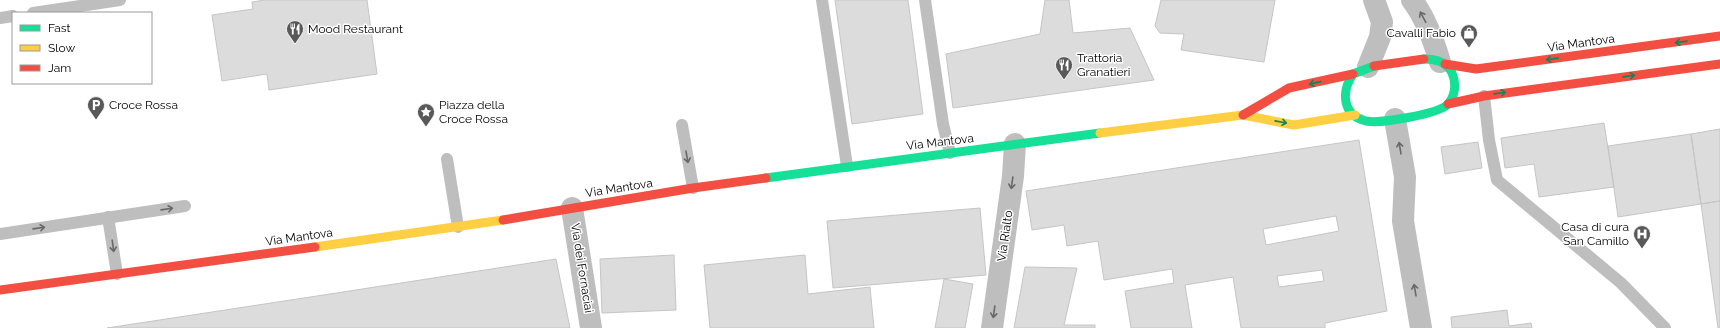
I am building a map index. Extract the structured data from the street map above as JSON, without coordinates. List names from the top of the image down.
{
  "streets": {
    "main road": ["Via Mantova"],
    "street": ["Via Rialto", "Via dei Fornaciai"]
  },
  "crossings": [
    ["Via Mantova", "Via Rialto"],
    ["Via Mantova", "Via dei Fornaciai"]
  ],
  "one_way": ["Via Rialto"],
  "places": {
    "restaurant": ["Mood Restaurant", "Trattoria Granatieri"],
    "shop": ["Cavalli Fabio"],
    "parking": ["Croce Rossa"],
    "place": ["Piazza della Croce Rossa"],
    "hospital": ["Casa di cura San Camillo"]
  },
  "legend": ["Fast", "Slow", "Jam"]
}
